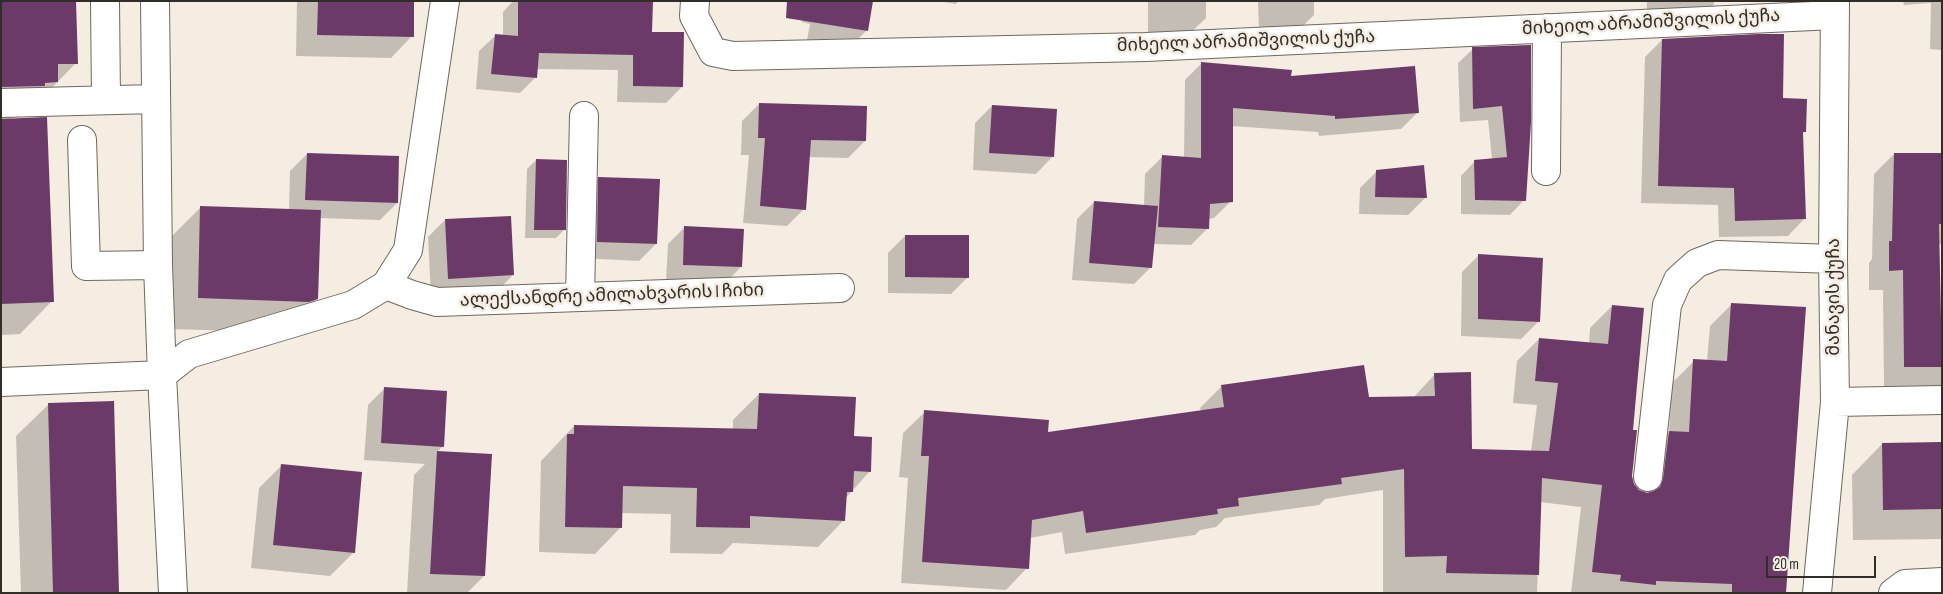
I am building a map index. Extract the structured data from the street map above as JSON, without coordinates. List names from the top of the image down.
{
  "streets": {
    "street": ["მიხეილ აბრამიშვილის ქუჩა", "ალექსანდრე ამილახვარის I ჩიხი", "მანავის ქუჩა"]
  },
  "crossings": [
    ["მიხეილ აბრამიშვილის ქუჩა", "მანავის ქუჩა"]
  ],
  "scale_bar": "20 m"
}
